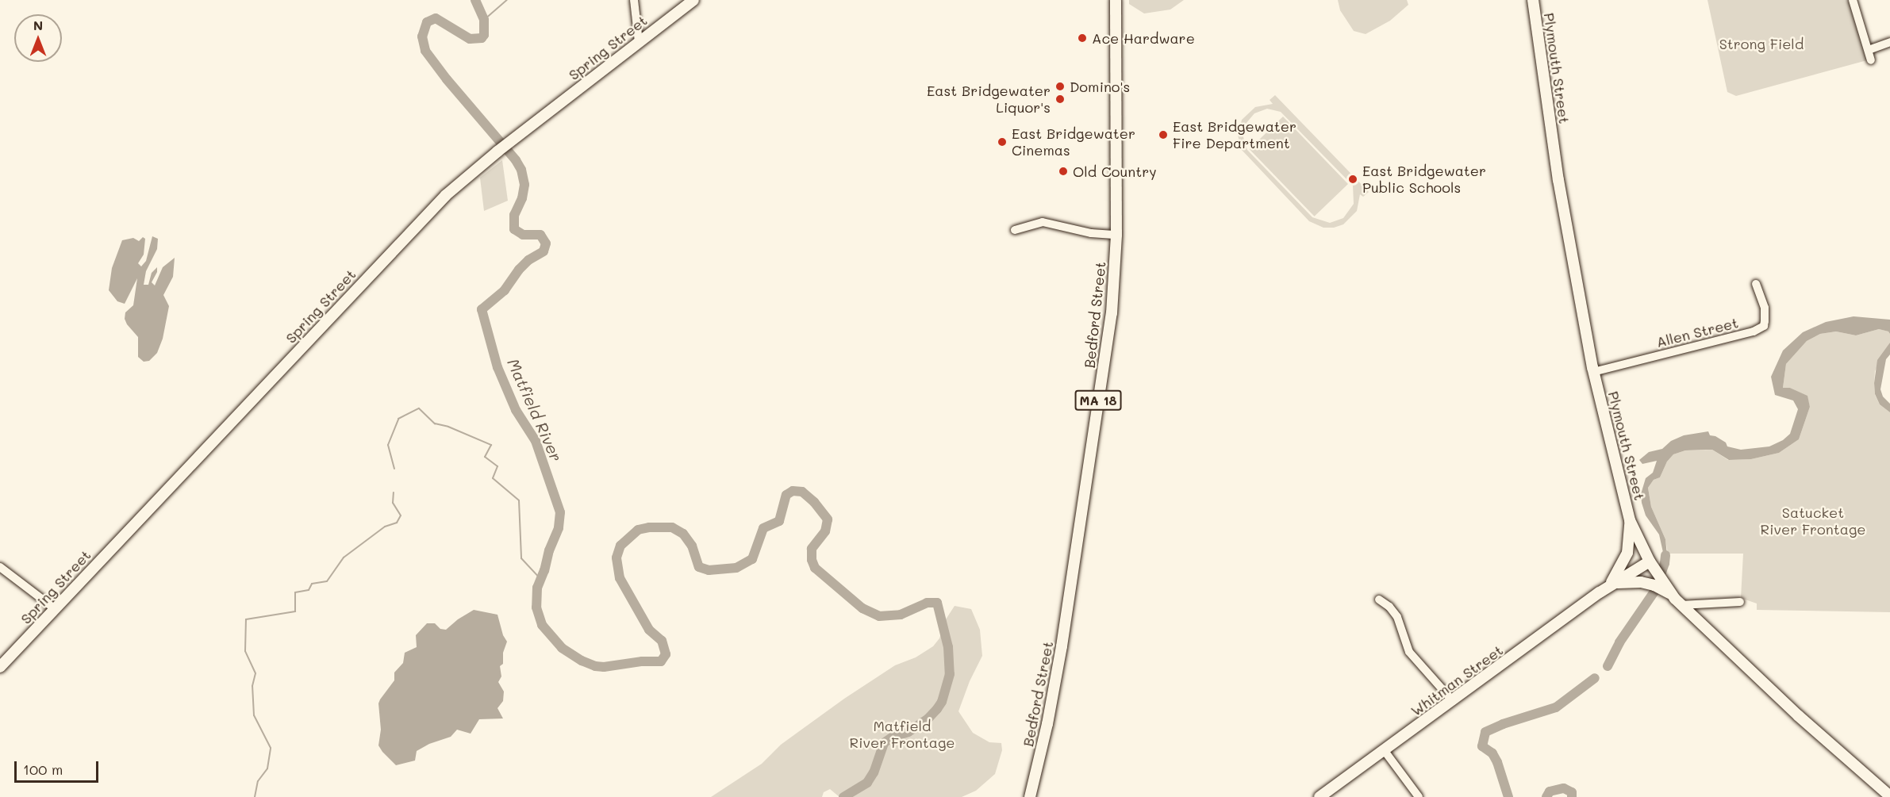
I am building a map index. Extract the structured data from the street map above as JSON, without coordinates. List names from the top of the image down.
{
  "streets": {
    "main road": [
      "Spring Street",
      "Plymouth Street",
      "Bedford Street",
      "MA 18",
      "Whitman Street"
    ],
    "street": ["Allen Street"]
  },
  "crossings": [
    ["Plymouth Street", "Allen Street"],
    ["Plymouth Street", "Whitman Street"]
  ],
  "water": ["Matfield River"],
  "parks": ["Strong Field", "Satucket River Frontage", "Matfield River Frontage"],
  "places": [
    "Ace Hardware",
    "Domino's",
    "East Bridgewater Liquor's",
    "East Bridgewater Fire Department",
    "East Bridgewater Cinemas",
    "Old Country",
    "East Bridgewater Public Schools"
  ],
  "scale_bar": "100 m",
  "north": "top"
}
